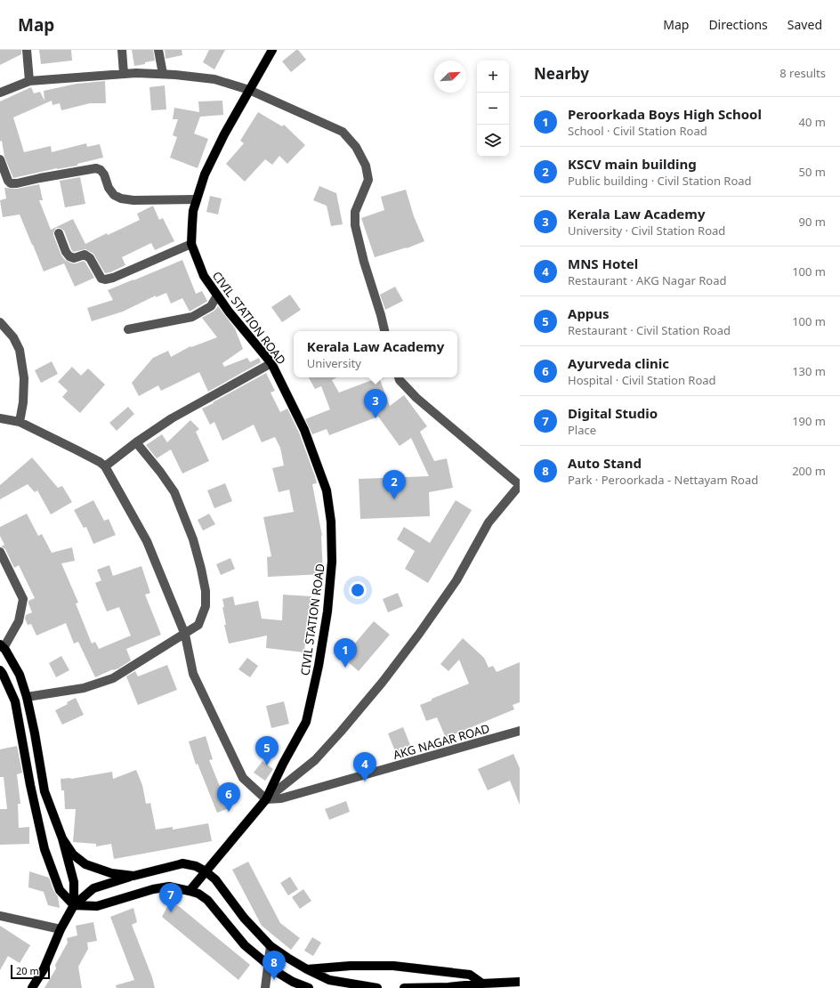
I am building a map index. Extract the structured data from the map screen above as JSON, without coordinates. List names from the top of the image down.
{
  "streets": {
    "main road": ["CIVIL STATION ROAD"],
    "street": ["AKG NAGAR ROAD"]
  },
  "crossings": [
    ["CIVIL STATION ROAD", "AKG NAGAR ROAD"]
  ],
  "scale_bar": "20 m",
  "north": "top right",
  "page": {
    "header": "Map",
    "nav": ["Map", "Directions", "Saved"],
    "heading": ["Nearby", "8 results"],
    "map_buttons": ["+", "−"],
    "list": [
      {
        "mark": "1",
        "name": "Peroorkada Boys High School",
        "note": "School · Civil Station Road",
        "value": "40 m"
      },
      {
        "mark": "2",
        "name": "KSCV main building",
        "note": "Public building · Civil Station Road",
        "value": "50 m"
      },
      {
        "mark": "3",
        "name": "Kerala Law Academy",
        "note": "University · Civil Station Road",
        "value": "90 m"
      },
      {
        "mark": "4",
        "name": "MNS Hotel",
        "note": "Restaurant · AKG Nagar Road",
        "value": "100 m"
      },
      {
        "mark": "5",
        "name": "Appus",
        "note": "Restaurant · Civil Station Road",
        "value": "100 m"
      },
      {
        "mark": "6",
        "name": "Ayurveda clinic",
        "note": "Hospital · Civil Station Road",
        "value": "130 m"
      },
      {
        "mark": "7",
        "name": "Digital Studio",
        "note": "Place",
        "value": "190 m"
      },
      {
        "mark": "8",
        "name": "Auto Stand",
        "note": "Park · Peroorkada - Nettayam Road",
        "value": "200 m"
      }
    ],
    "popup": ["Kerala Law Academy", "University"],
    "pins": [
      "3",
      "2",
      "1",
      "5",
      "4",
      "6",
      "7",
      "8"
    ],
    "scale": "20 m"
  }
}
